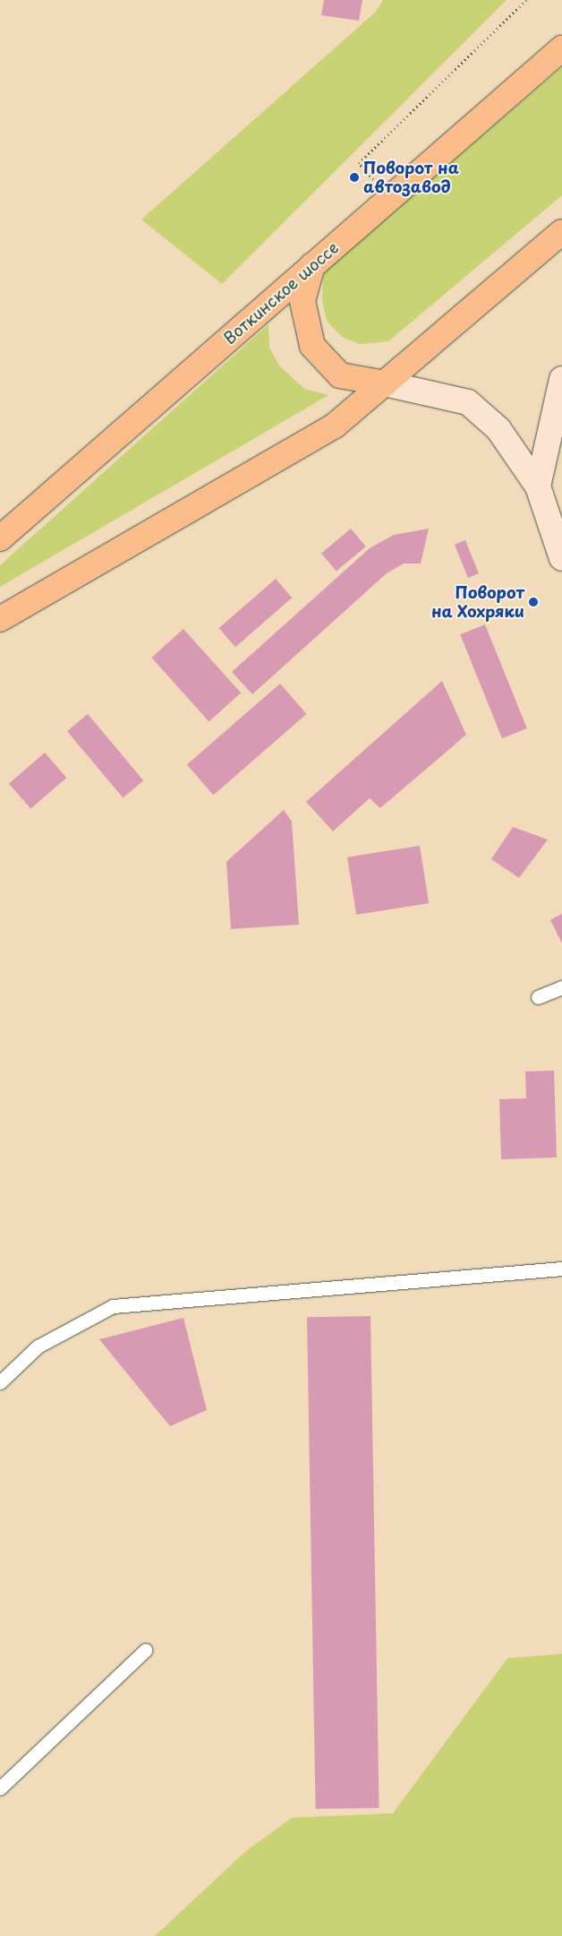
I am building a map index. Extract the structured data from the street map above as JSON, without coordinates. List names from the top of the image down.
{
  "streets": {
    "main road": ["Воткинское шоссе"]
  },
  "places": ["Поворот на автозавод", "Поворот на Хохряки"]
}
